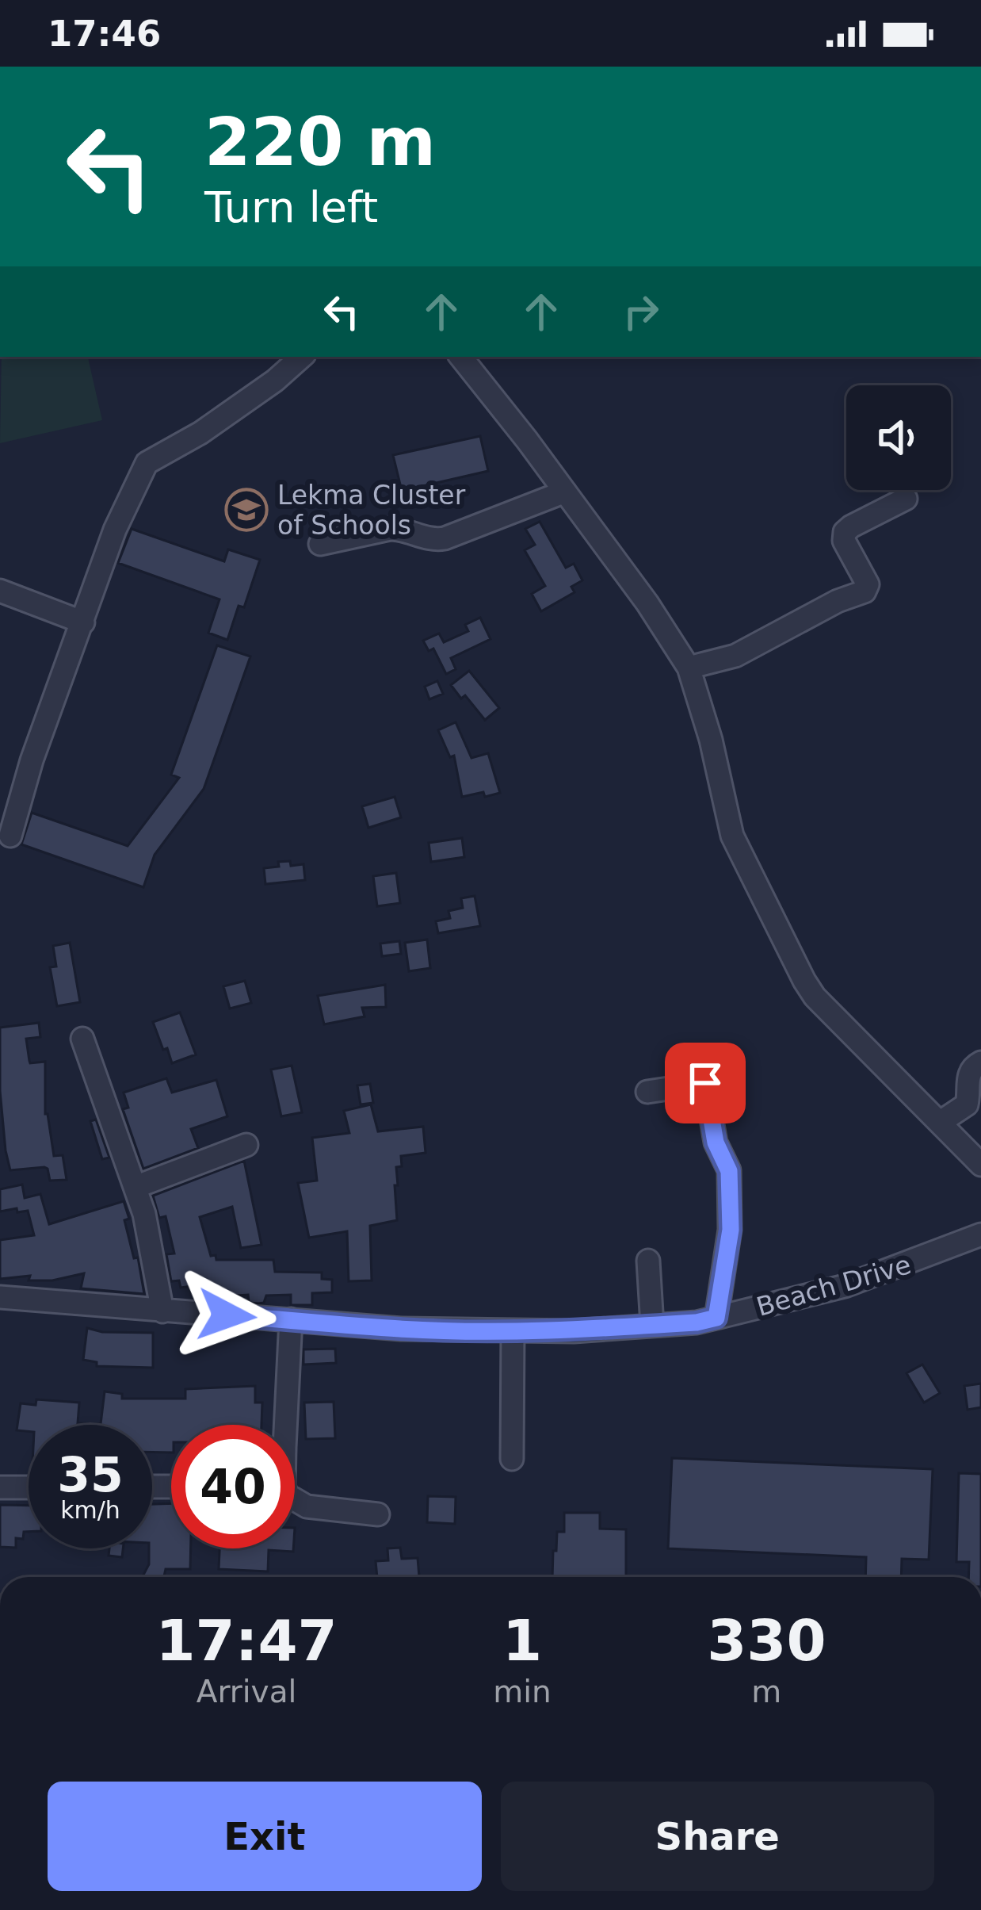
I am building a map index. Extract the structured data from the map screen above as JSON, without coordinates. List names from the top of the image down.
{
  "streets": {
    "street": ["Beach Drive"]
  },
  "places": {
    "school or university": ["Lekma Cluster of Schools"]
  },
  "page": {
    "status": "17:46",
    "turn": ["220 m", "Turn left"],
    "speed": "35 km/h",
    "limit": "40",
    "eta": [
      "17:47",
      "Arrival",
      "1",
      "min",
      "330",
      "m"
    ],
    "buttons": ["Exit", "Share"]
  }
}
